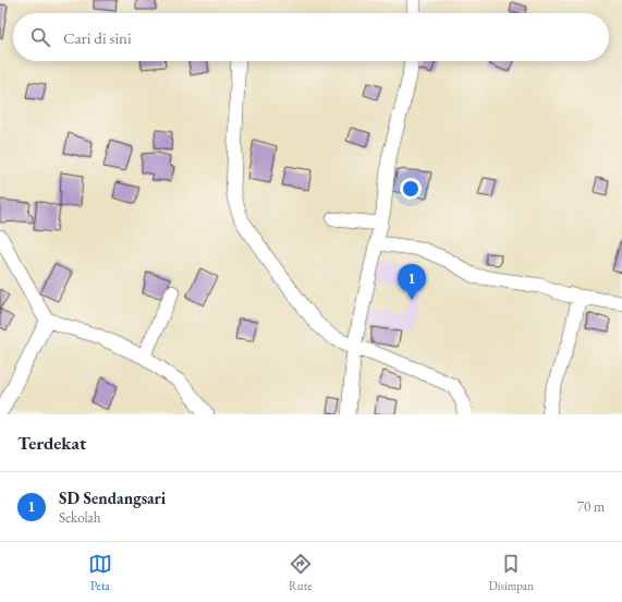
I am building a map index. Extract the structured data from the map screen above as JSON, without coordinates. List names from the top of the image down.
{
  "page": {
    "search": "Cari di sini",
    "pins": "1",
    "heading": "Terdekat",
    "list": [
      {
        "mark": "1",
        "name": "SD Sendangsari",
        "note": "Sekolah",
        "value": "70 m"
      }
    ],
    "nav": ["Peta", "Rute", "Disimpan"]
  }
}
